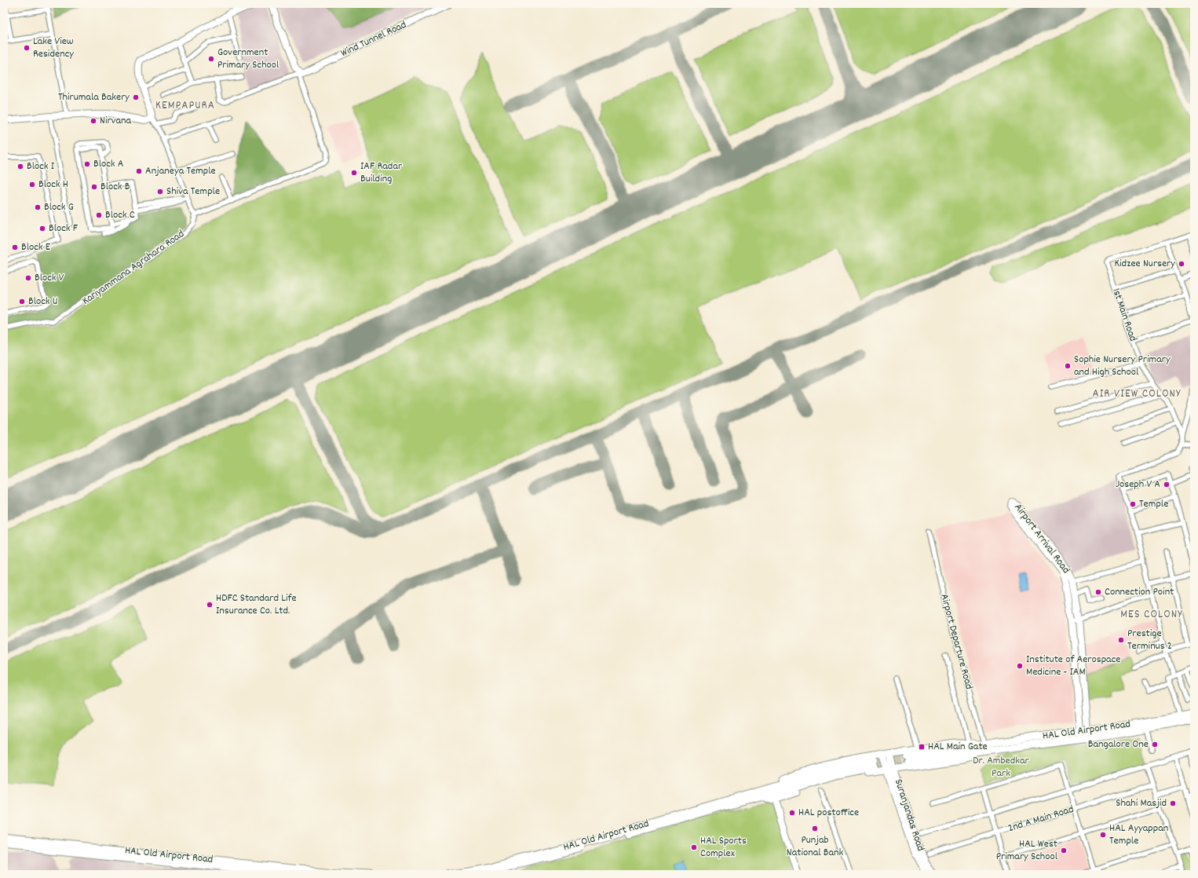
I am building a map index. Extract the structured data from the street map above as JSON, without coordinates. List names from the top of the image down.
{
  "streets": {
    "main road": ["HAL Old Airport Road", "Suranjandas Road"],
    "street": [
      "Wind Tunnel Road",
      "Kariyammana Agrahara Road",
      "1st Main Road",
      "Airport Arrival Road",
      "Airport Departure Road",
      "2nd A Main Road"
    ]
  },
  "crossings": [
    ["Airport Arrival Road", "HAL Old Airport Road"],
    ["Airport Departure Road", "HAL Old Airport Road"]
  ],
  "districts": ["KEMPAPURA", "AIR VIEW COLONY", "MES COLONY"],
  "parks": ["Dr. Ambedkar Park"],
  "places": {
    "other": [
      "Lake View Residency",
      "Government Primary School",
      "Thirumala Bakery",
      "Nirvana",
      "Block A",
      "Block I",
      "Anjaneya Temple",
      "IAF Radar Building",
      "Block H",
      "Block B",
      "Shiva Temple",
      "Block G",
      "Block C",
      "Block F",
      "Block E",
      "Kidzee Nursery",
      "Block V",
      "Block U",
      "Sophie Nursery Primary and High School",
      "Joseph V A",
      "Temple",
      "Connection Point",
      "HDFC Standard Life Insurance Co. Ltd.",
      "Prestige Terminus 2",
      "Institute of Aerospace Medicine - IAM",
      "Bangalore One",
      "Shahi Masjid",
      "HAL postoffice",
      "Punjab National Bank",
      "HAL Ayyappan Temple",
      "HAL Sports Complex",
      "HAL West Primary School"
    ],
    "transit": ["HAL Main Gate"]
  }
}
